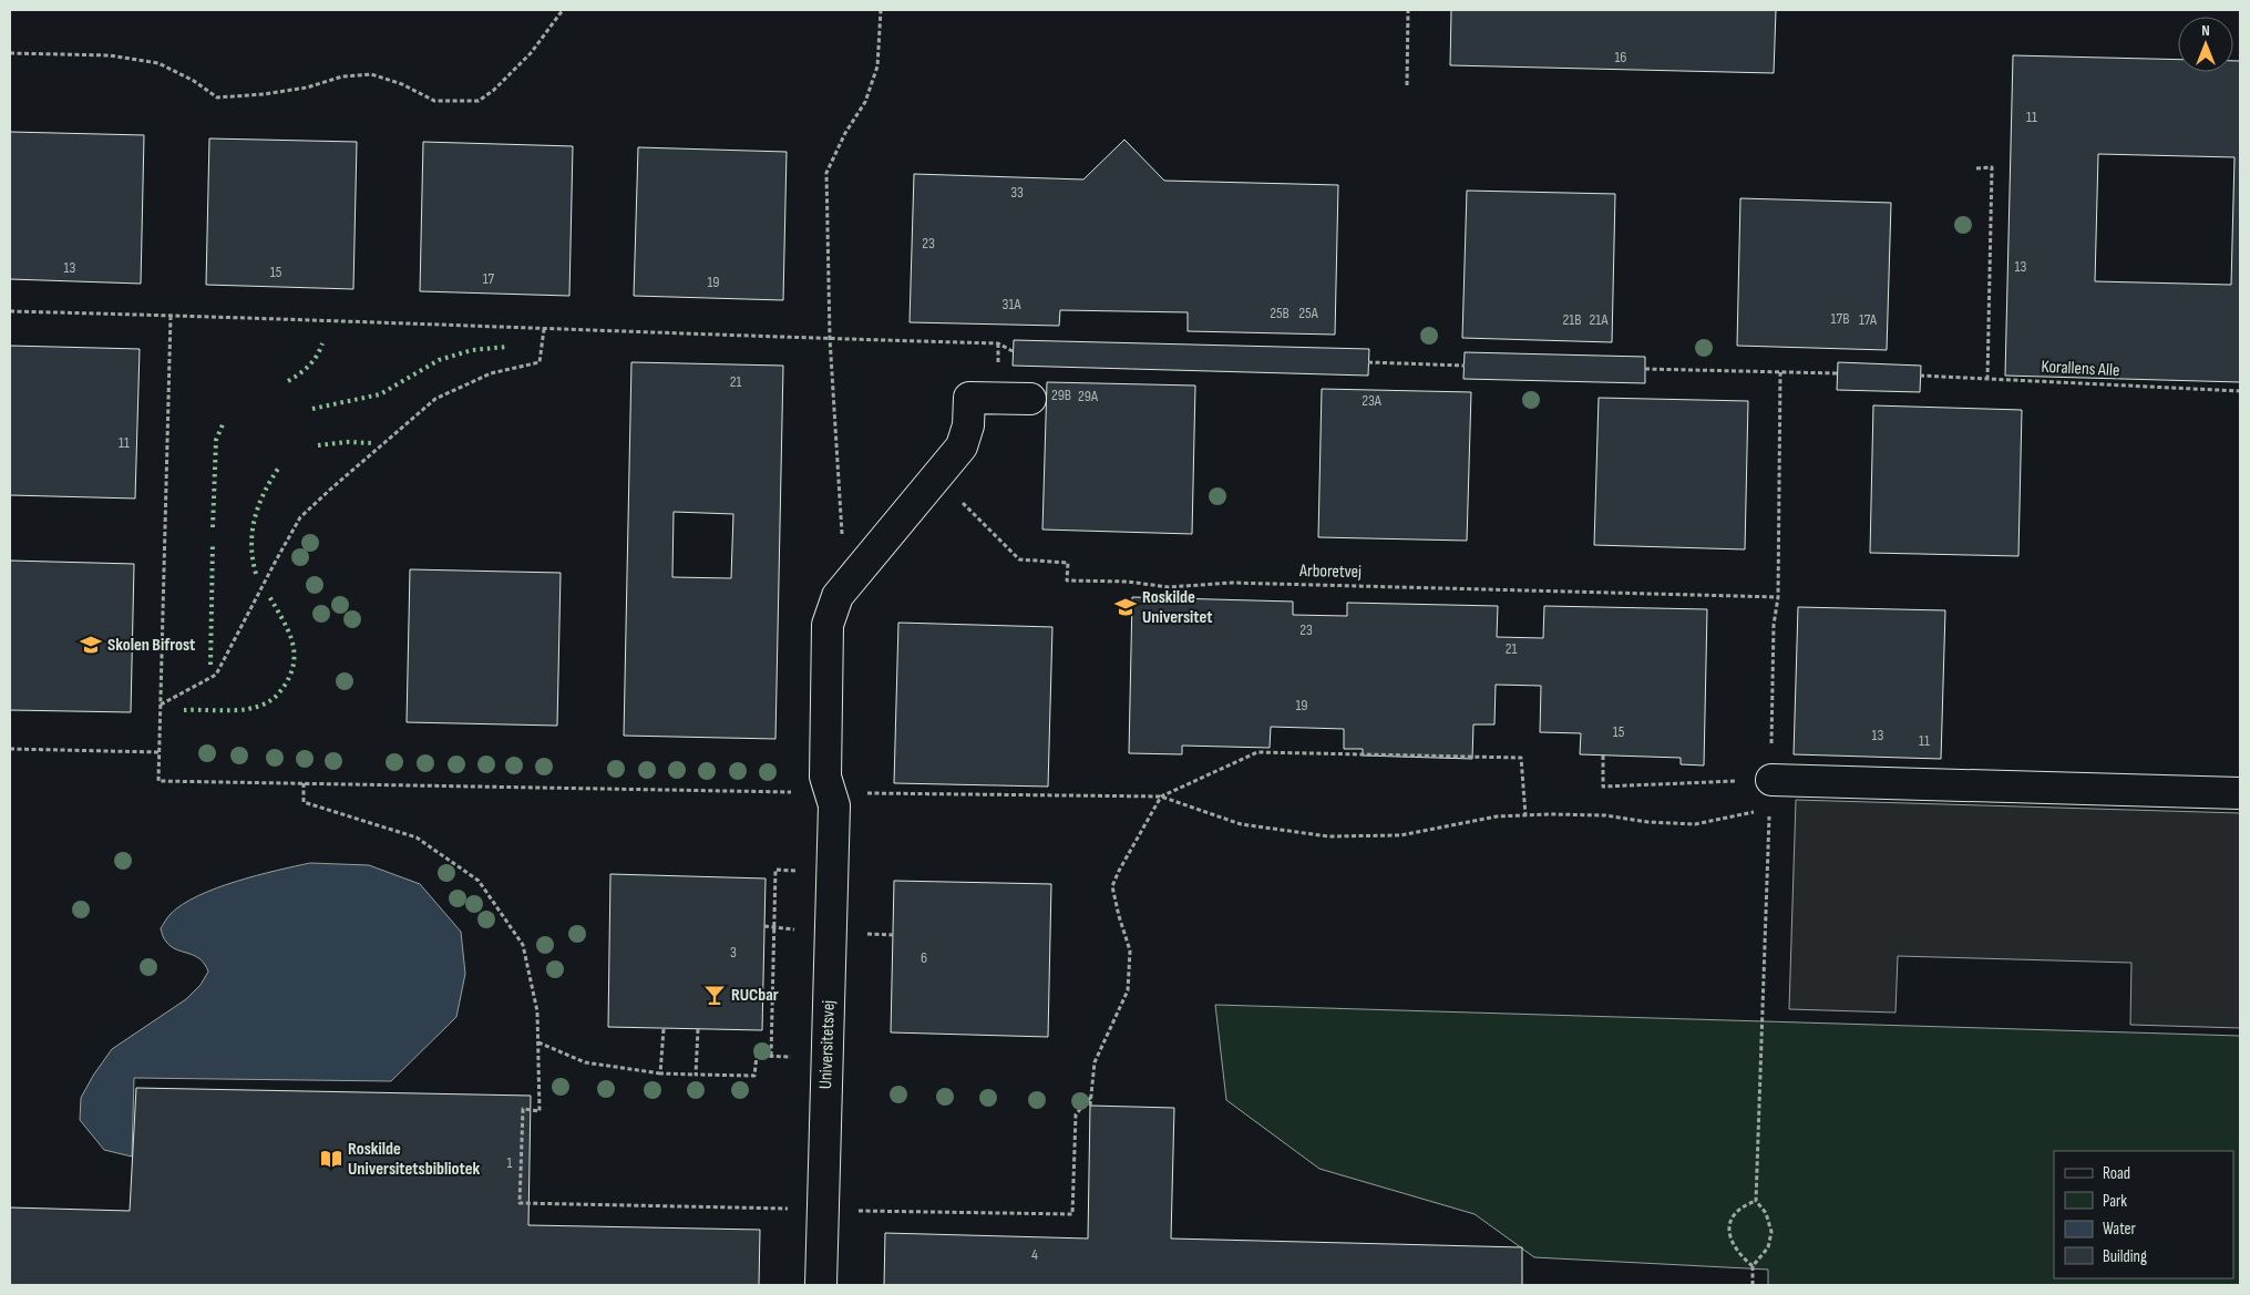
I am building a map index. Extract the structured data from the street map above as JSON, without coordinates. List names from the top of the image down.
{
  "streets": {
    "lane": ["Universitetsvej"],
    "path": ["Korallens Alle", "Arboretvej"]
  },
  "crossings": [
    ["Arboretvej", "Universitetsvej"]
  ],
  "places": {
    "school or university": ["Roskilde Universitet", "Skolen Bifrost"],
    "bar": ["RUCbar"],
    "library": ["Roskilde Universitetsbibliotek"]
  },
  "house_numbers": [
    "16",
    "11",
    "33",
    "23",
    "13",
    "13",
    "15",
    "17",
    "19",
    "31A",
    "25B",
    "25A",
    "17B",
    "21B",
    "21A",
    "17A",
    "21",
    "29B",
    "29A",
    "23A",
    "11",
    "23",
    "21",
    "19",
    "15",
    "13",
    "11",
    "3",
    "6",
    "1",
    "4"
  ],
  "legend": [
    "Road",
    "Park",
    "Water",
    "Building"
  ],
  "north": "top"
}
